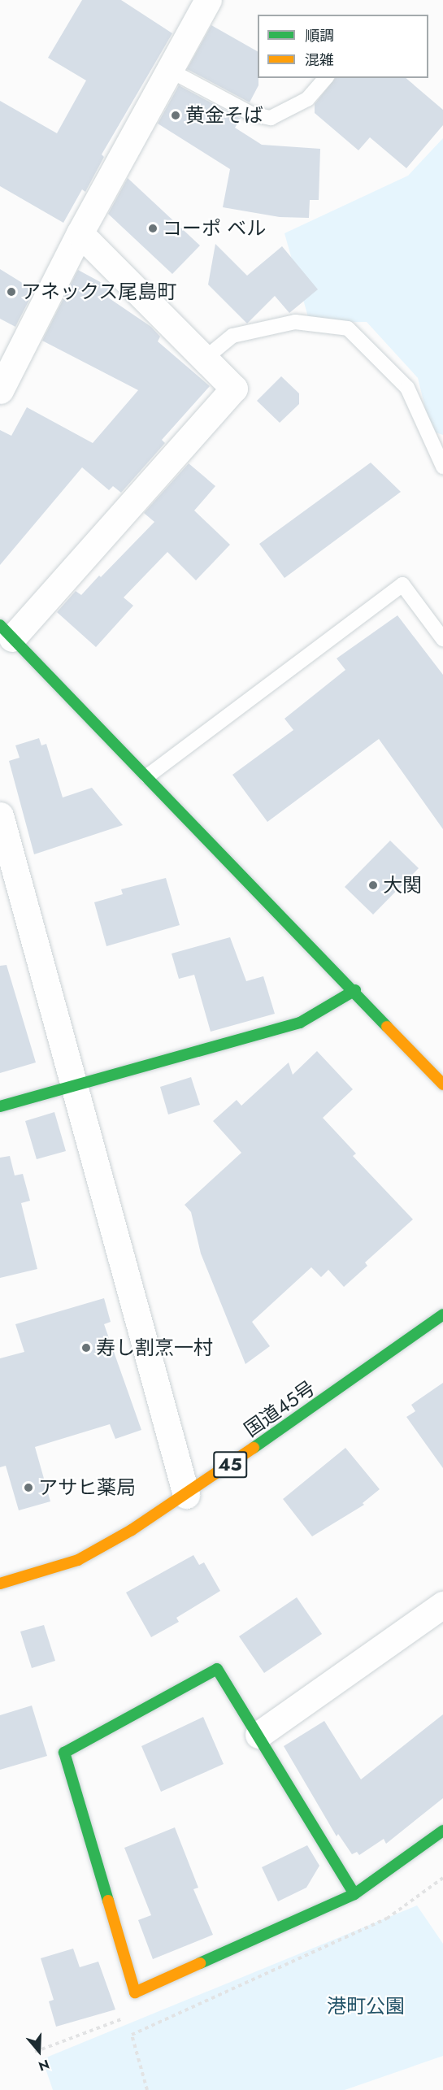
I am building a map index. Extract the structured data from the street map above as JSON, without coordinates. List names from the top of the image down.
{
  "streets": {
    "main road": ["国道45号", "45"]
  },
  "parks": ["港町公園"],
  "places": [
    "黄金そば",
    "コーポ ベル",
    "アネックス尾島町",
    "大関",
    "寿し割烹一村",
    "アサヒ薬局"
  ],
  "legend": ["順調", "混雑"],
  "north": "bottom"
}
